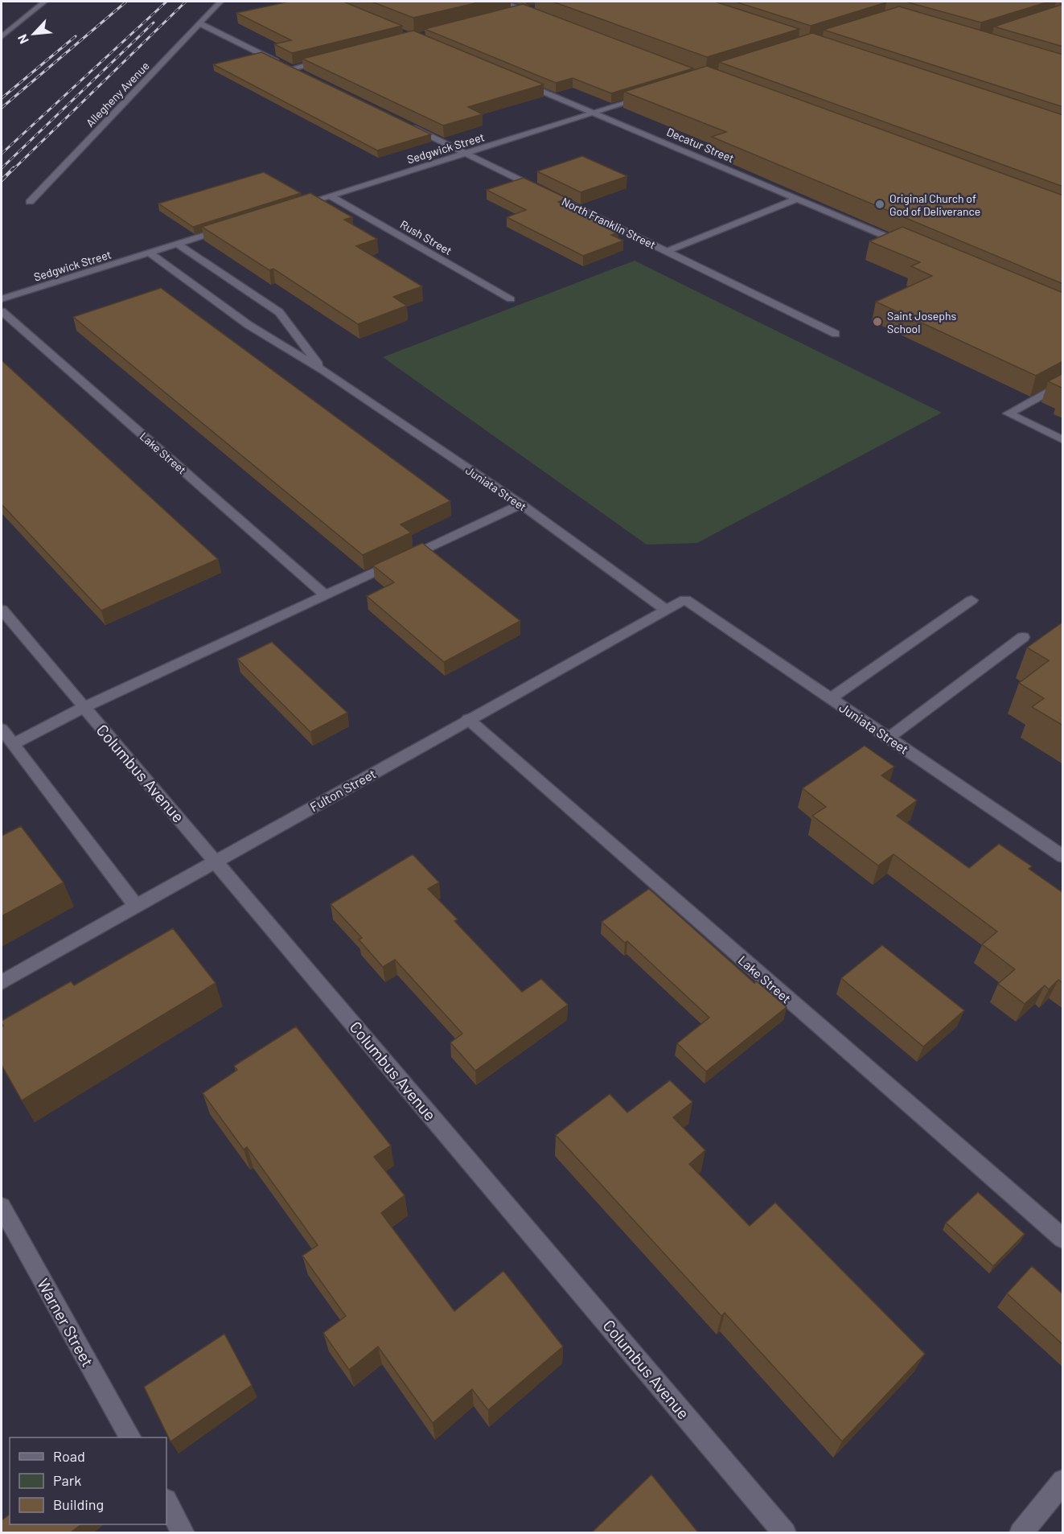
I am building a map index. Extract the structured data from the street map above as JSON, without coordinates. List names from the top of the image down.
{
  "streets": {
    "street": [
      "Allegheny Avenue",
      "Decatur Street",
      "Sedgwick Street",
      "North Franklin Street",
      "Rush Street",
      "Lake Street",
      "Juniata Street",
      "Columbus Avenue",
      "Fulton Street",
      "Warner Street"
    ]
  },
  "crossings": [
    ["Decatur Street", "Sedgwick Street"],
    ["Sedgwick Street", "North Franklin Street"],
    ["Sedgwick Street", "Rush Street"],
    ["Sedgwick Street", "Juniata Street"],
    ["Lake Street", "Fulton Street"],
    ["Juniata Street", "Fulton Street"],
    ["Columbus Avenue", "Fulton Street"]
  ],
  "places": ["Original Church of God of Deliverance", "Saint Josephs School"],
  "legend": ["Road", "Park", "Building"],
  "north": "bottom left"
}
